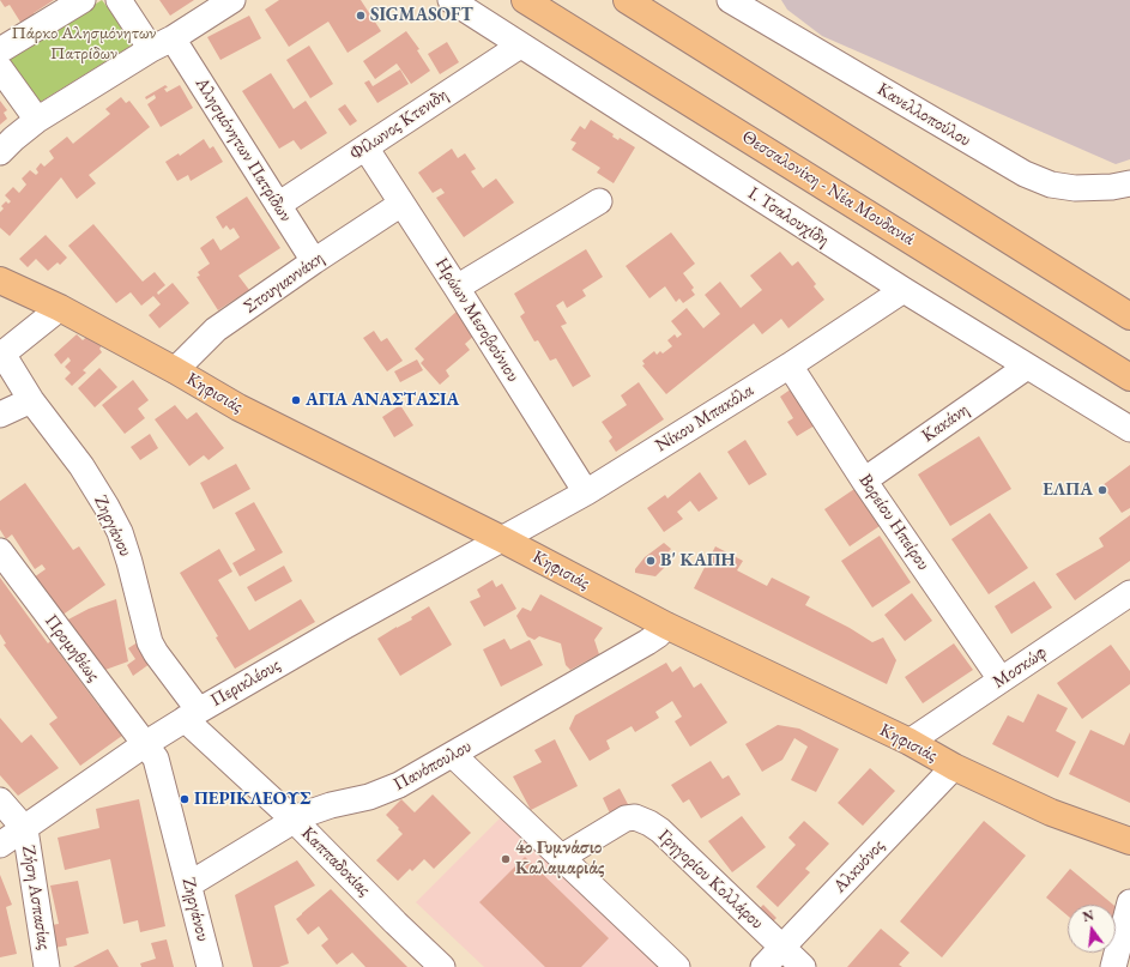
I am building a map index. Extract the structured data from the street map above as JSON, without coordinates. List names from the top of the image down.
{
  "streets": {
    "main road": ["Θεσσαλονίκη - Νέα Μουδανιά", "Κηφισιάς"],
    "street": [
      "Κανελλοπούλου",
      "Φίλωνος Κτενιδη",
      "Αλησμόνητων Πατρίδων",
      "Ι. Τσαλουχίδη",
      "Στουγιαννάκη",
      "Ηρώων Μεσοβούνιου",
      "Νίκου Μπακόλα",
      "Κακάνη",
      "Βορείου Ηπείρου",
      "Ζηργάνου",
      "Προμηθέως",
      "Μοσκώφ",
      "Περικλέους",
      "Πανόπουλου",
      "Καππαδοκίας",
      "Αλκυόνος",
      "Γρηγορίου Κολλάρου",
      "Ζήση Ασπασίας"
    ]
  },
  "crossings": [
    ["Φίλωνος Κτενιδη", "Αλησμόνητων Πατρίδων"],
    ["Φίλωνος Κτενιδη", "Ι. Τσαλουχίδη"],
    ["Φίλωνος Κτενιδη", "Ηρώων Μεσοβούνιου"],
    ["Αλησμόνητων Πατρίδων", "Στουγιαννάκη"],
    ["Ι. Τσαλουχίδη", "Νίκου Μπακόλα"],
    ["Ι. Τσαλουχίδη", "Κακάνη"],
    ["Στουγιαννάκη", "Ηρώων Μεσοβούνιου"],
    ["Στουγιαννάκη", "Κηφισιάς"],
    ["Ηρώων Μεσοβούνιου", "Νίκου Μπακόλα"],
    ["Κηφισιάς", "Νίκου Μπακόλα"],
    ["Κηφισιάς", "Μοσκώφ"],
    ["Κηφισιάς", "Περικλέους"],
    ["Κηφισιάς", "Πανόπουλου"],
    ["Κηφισιάς", "Αλκυόνος"],
    ["Νίκου Μπακόλα", "Βορείου Ηπείρου"],
    ["Νίκου Μπακόλα", "Περικλέους"],
    ["Κακάνη", "Βορείου Ηπείρου"],
    ["Βορείου Ηπείρου", "Μοσκώφ"],
    ["Ζηργάνου", "Προμηθέως"],
    ["Ζηργάνου", "Περικλέους"],
    ["Ζηργάνου", "Πανόπουλου"],
    ["Ζηργάνου", "Καππαδοκίας"],
    ["Προμηθέως", "Περικλέους"],
    ["Περικλέους", "Καππαδοκίας"],
    ["Περικλέους", "Ζήση Ασπασίας"],
    ["Πανόπουλου", "Καππαδοκίας"],
    ["Αλκυόνος", "Γρηγορίου Κολλάρου"]
  ],
  "parks": ["Πάρκο Αλησμόνητων Πατρίδων"],
  "places": [
    "SIGMASOFT",
    "ΑΓΙΑ ΑΝΑΣΤΑΣΙΑ",
    "ΕΛΠΑ",
    "Β' ΚΑΠΗ",
    "ΠΕΡΙΚΛΕΟΥΣ",
    "4ο Γυμνάσιο Καλαμαριάς"
  ],
  "north": "top"
}
